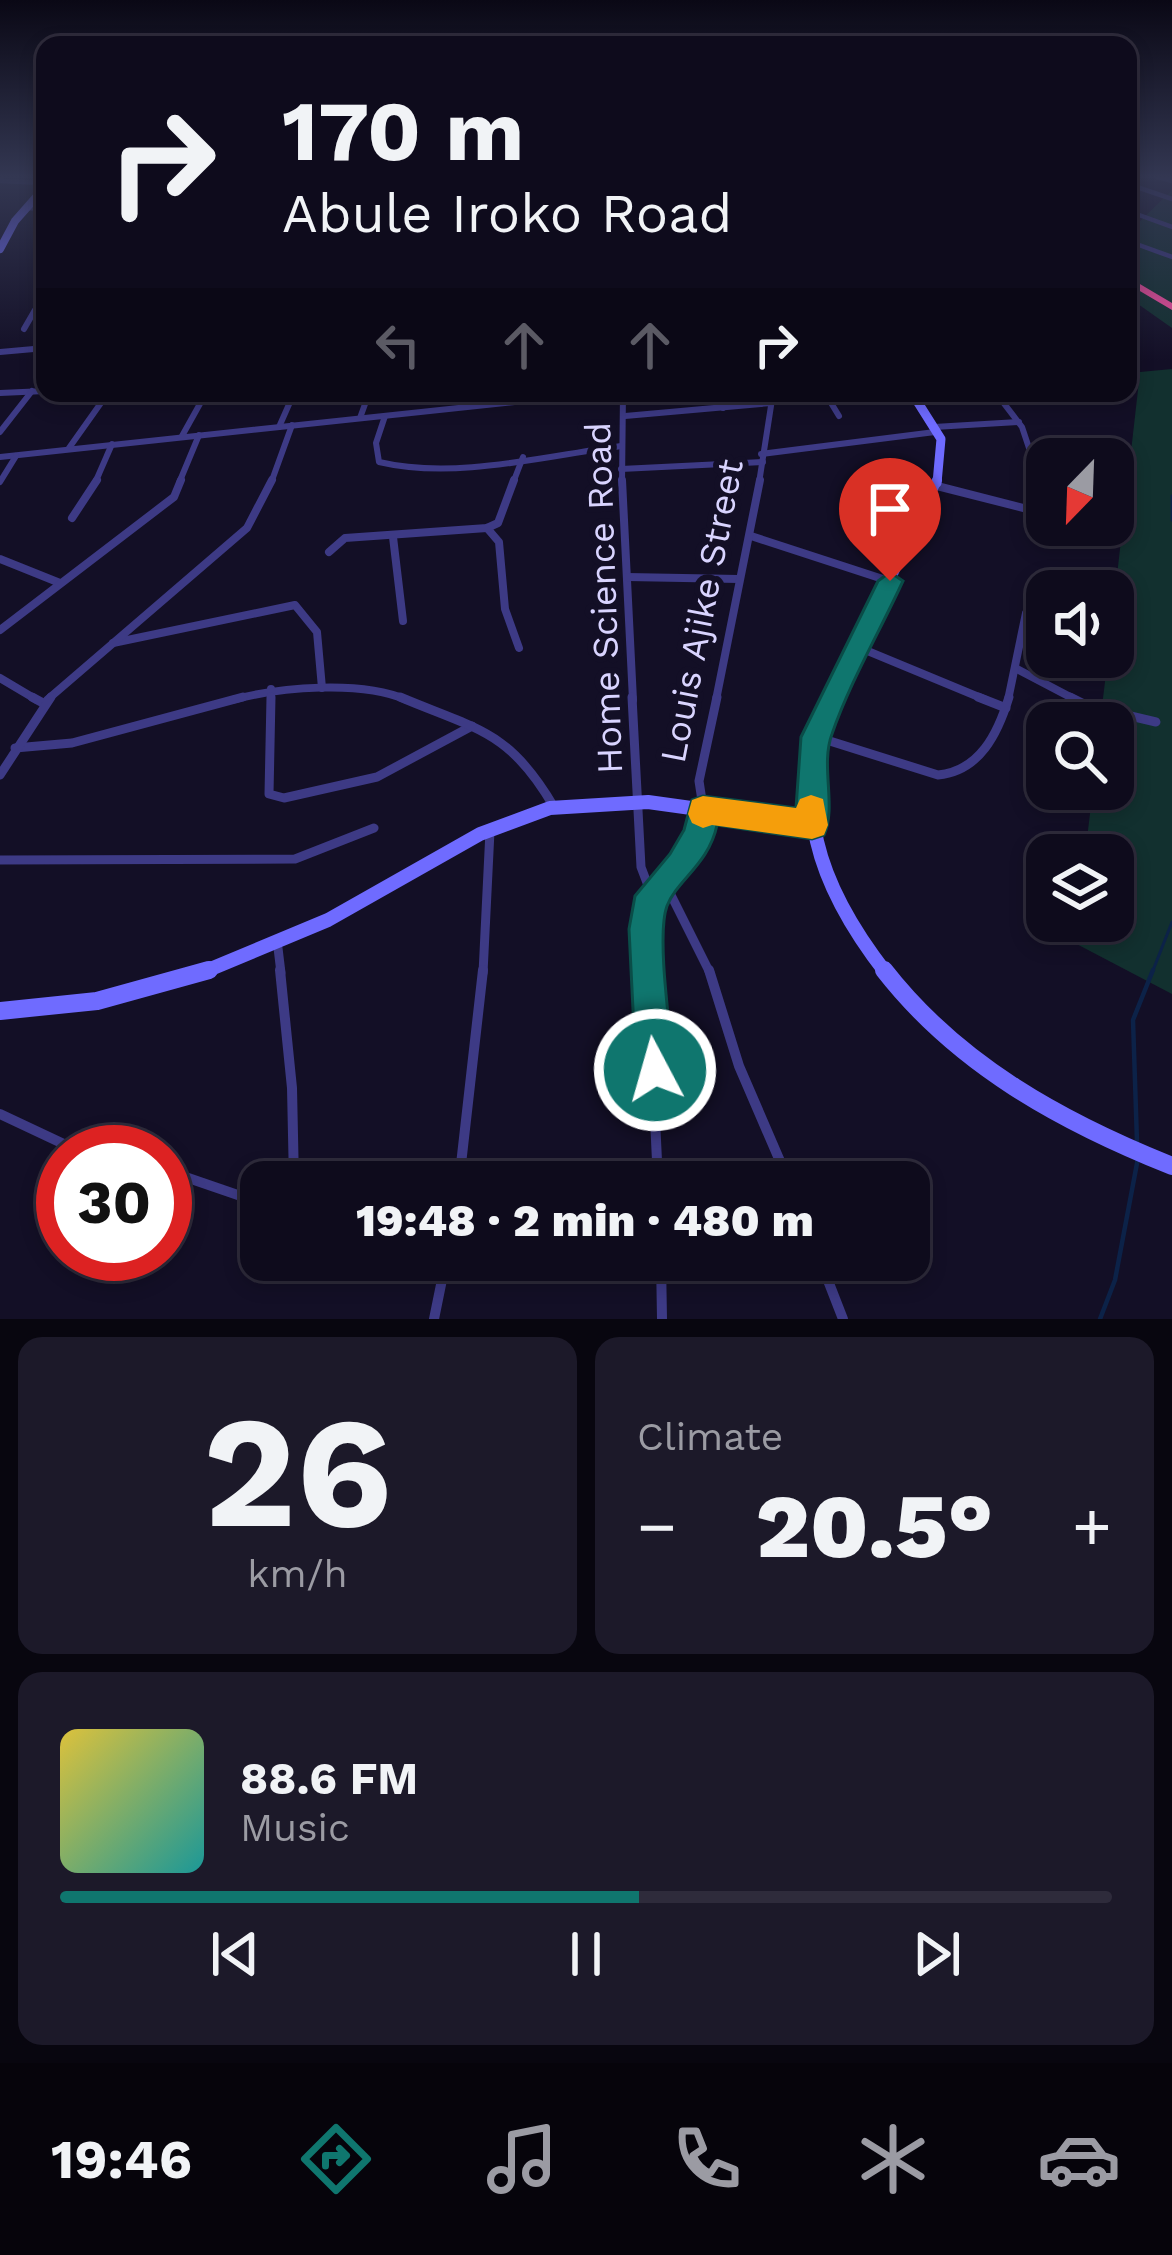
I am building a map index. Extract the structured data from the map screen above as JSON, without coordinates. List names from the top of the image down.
{
  "streets": {
    "street": ["Home Science Road", "Louis Ajike Street"]
  },
  "crossings": [
    ["Home Science Road", "Louis Ajike Street"]
  ],
  "north": "bottom left",
  "page": {
    "turn": ["170 m", "Abule Iroko Road"],
    "limit": "30",
    "trip": "19:48 · 2 min · 480 m",
    "tile": [
      ["26", "km/h"],
      "Climate"
    ],
    "heat": ["−", "20.5°", "+"],
    "song": ["88.6 FM", "Music"],
    "tabs": "19:46"
  }
}
